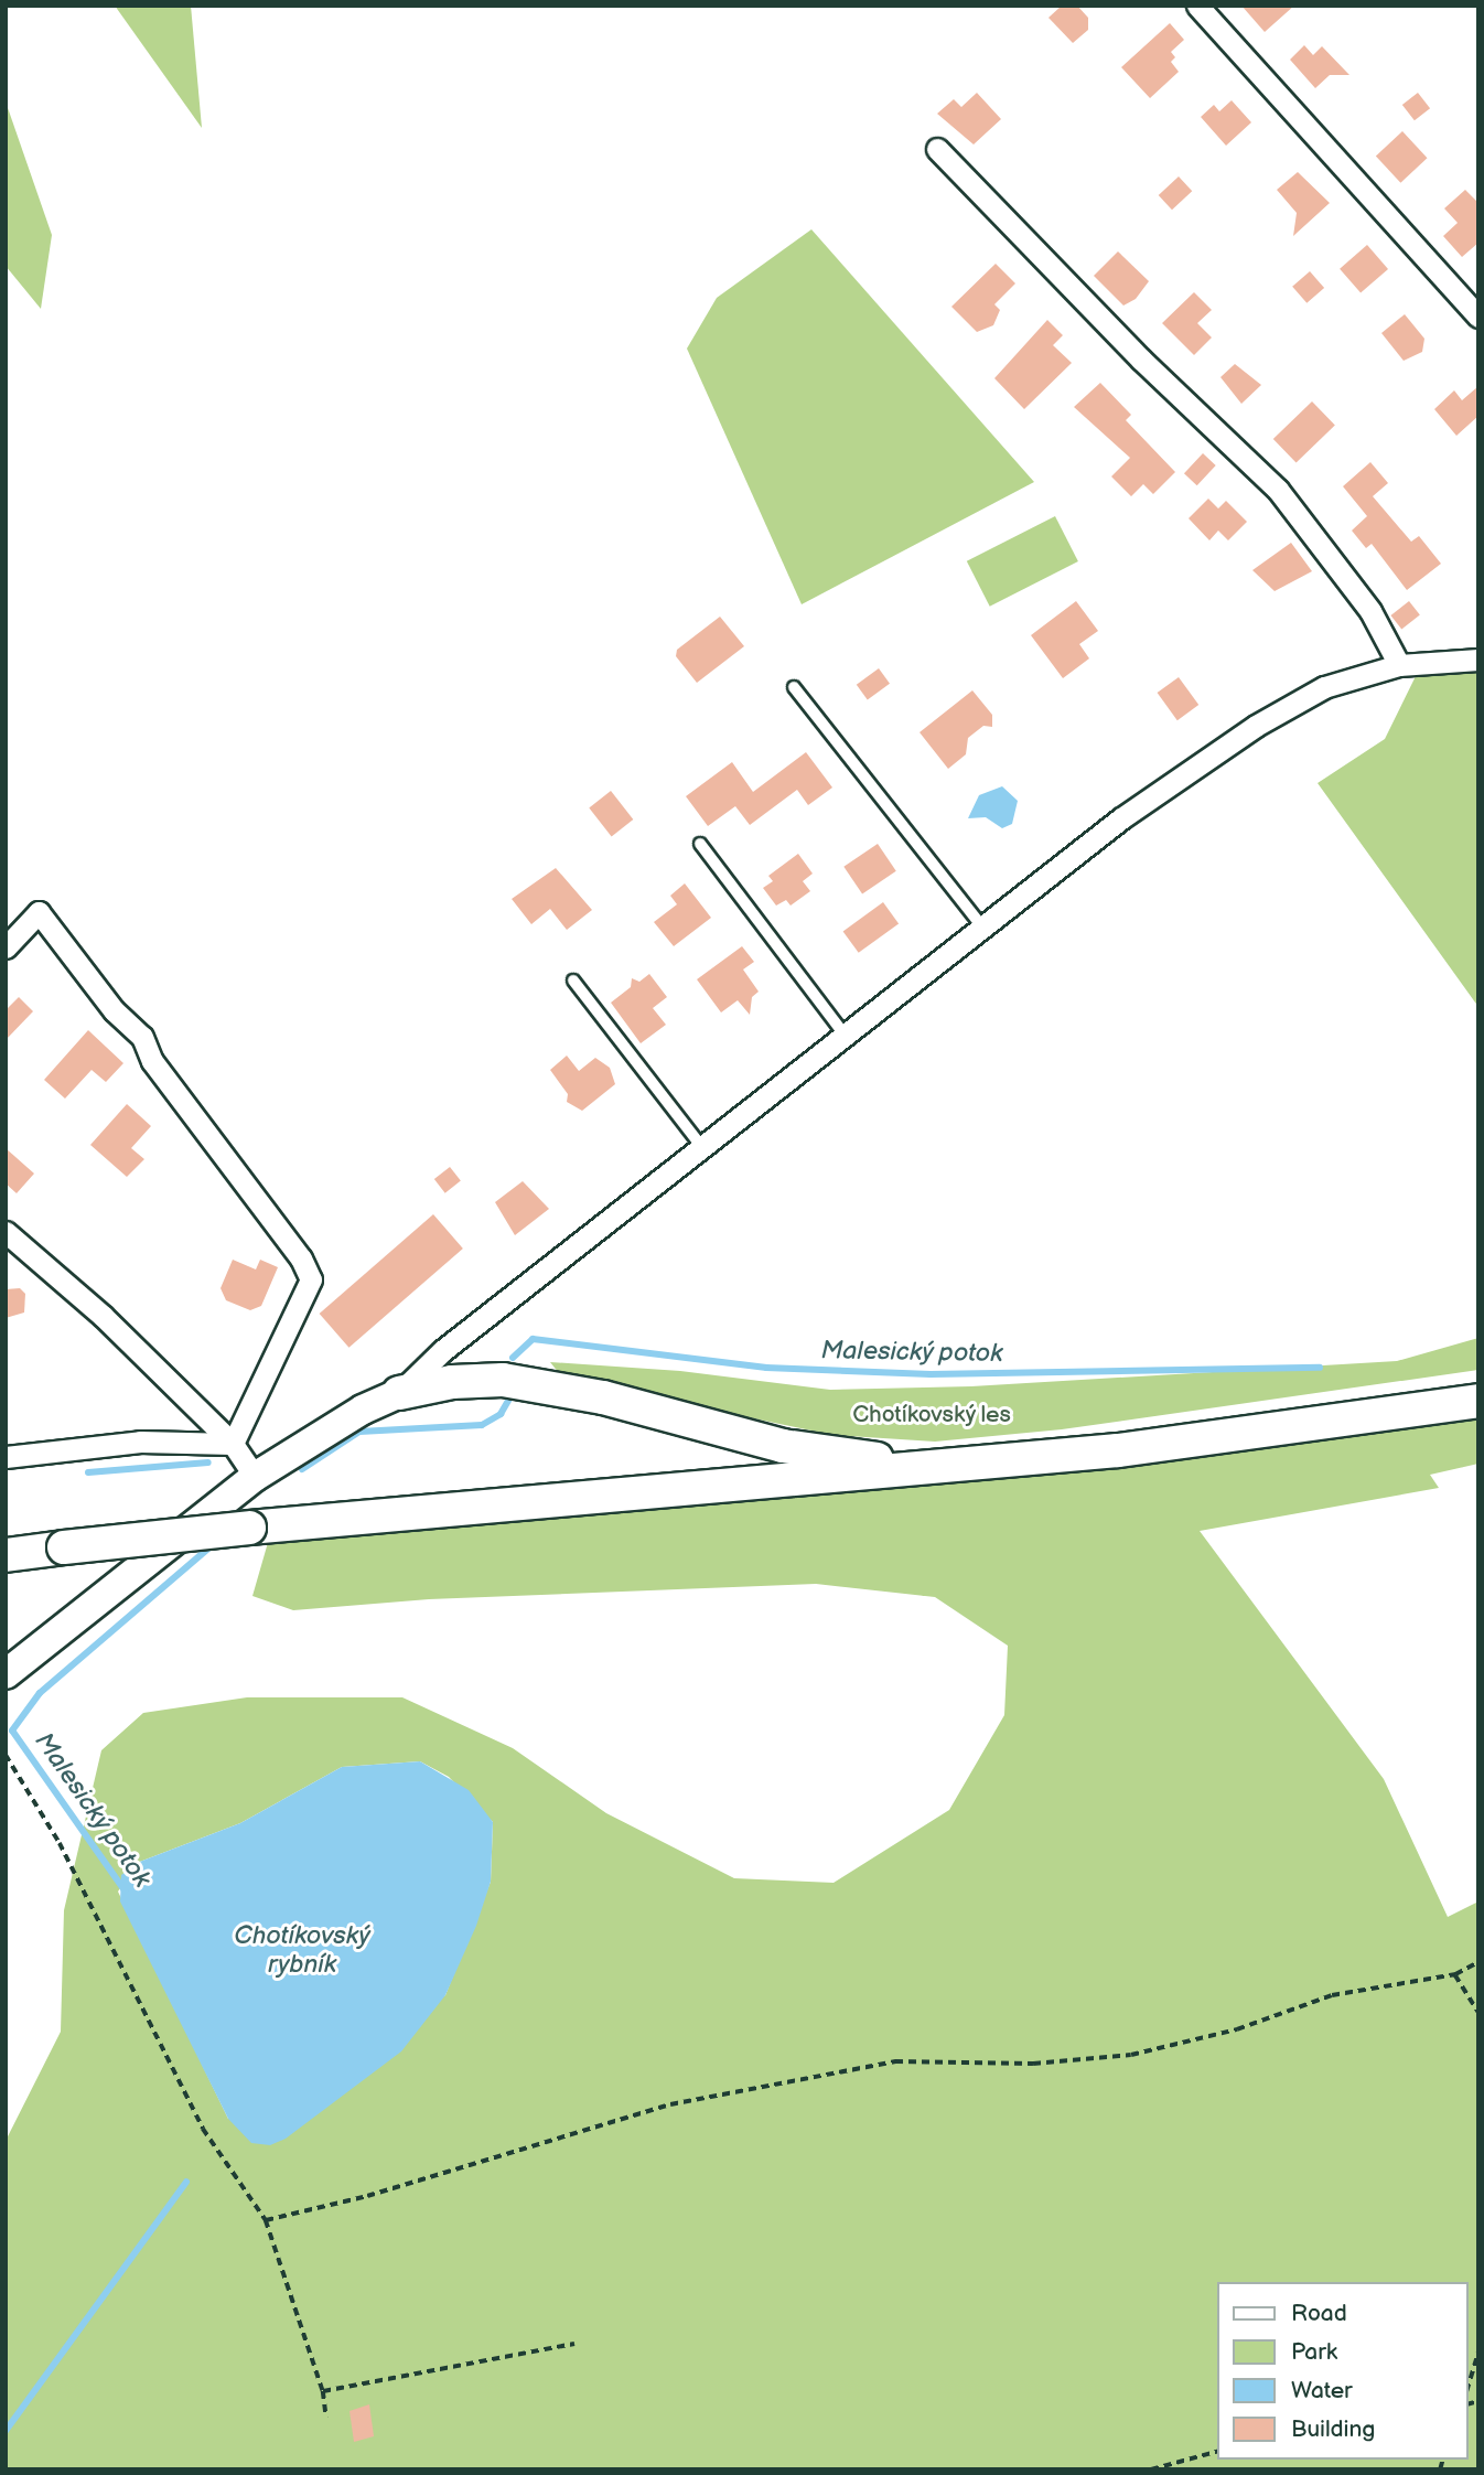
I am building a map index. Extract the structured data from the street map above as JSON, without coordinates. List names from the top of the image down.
{
  "water": ["Malesický potok", "Chotíkovský rybník"],
  "parks": ["Chotíkovský les"],
  "legend": [
    "Road",
    "Park",
    "Water",
    "Building"
  ]
}
